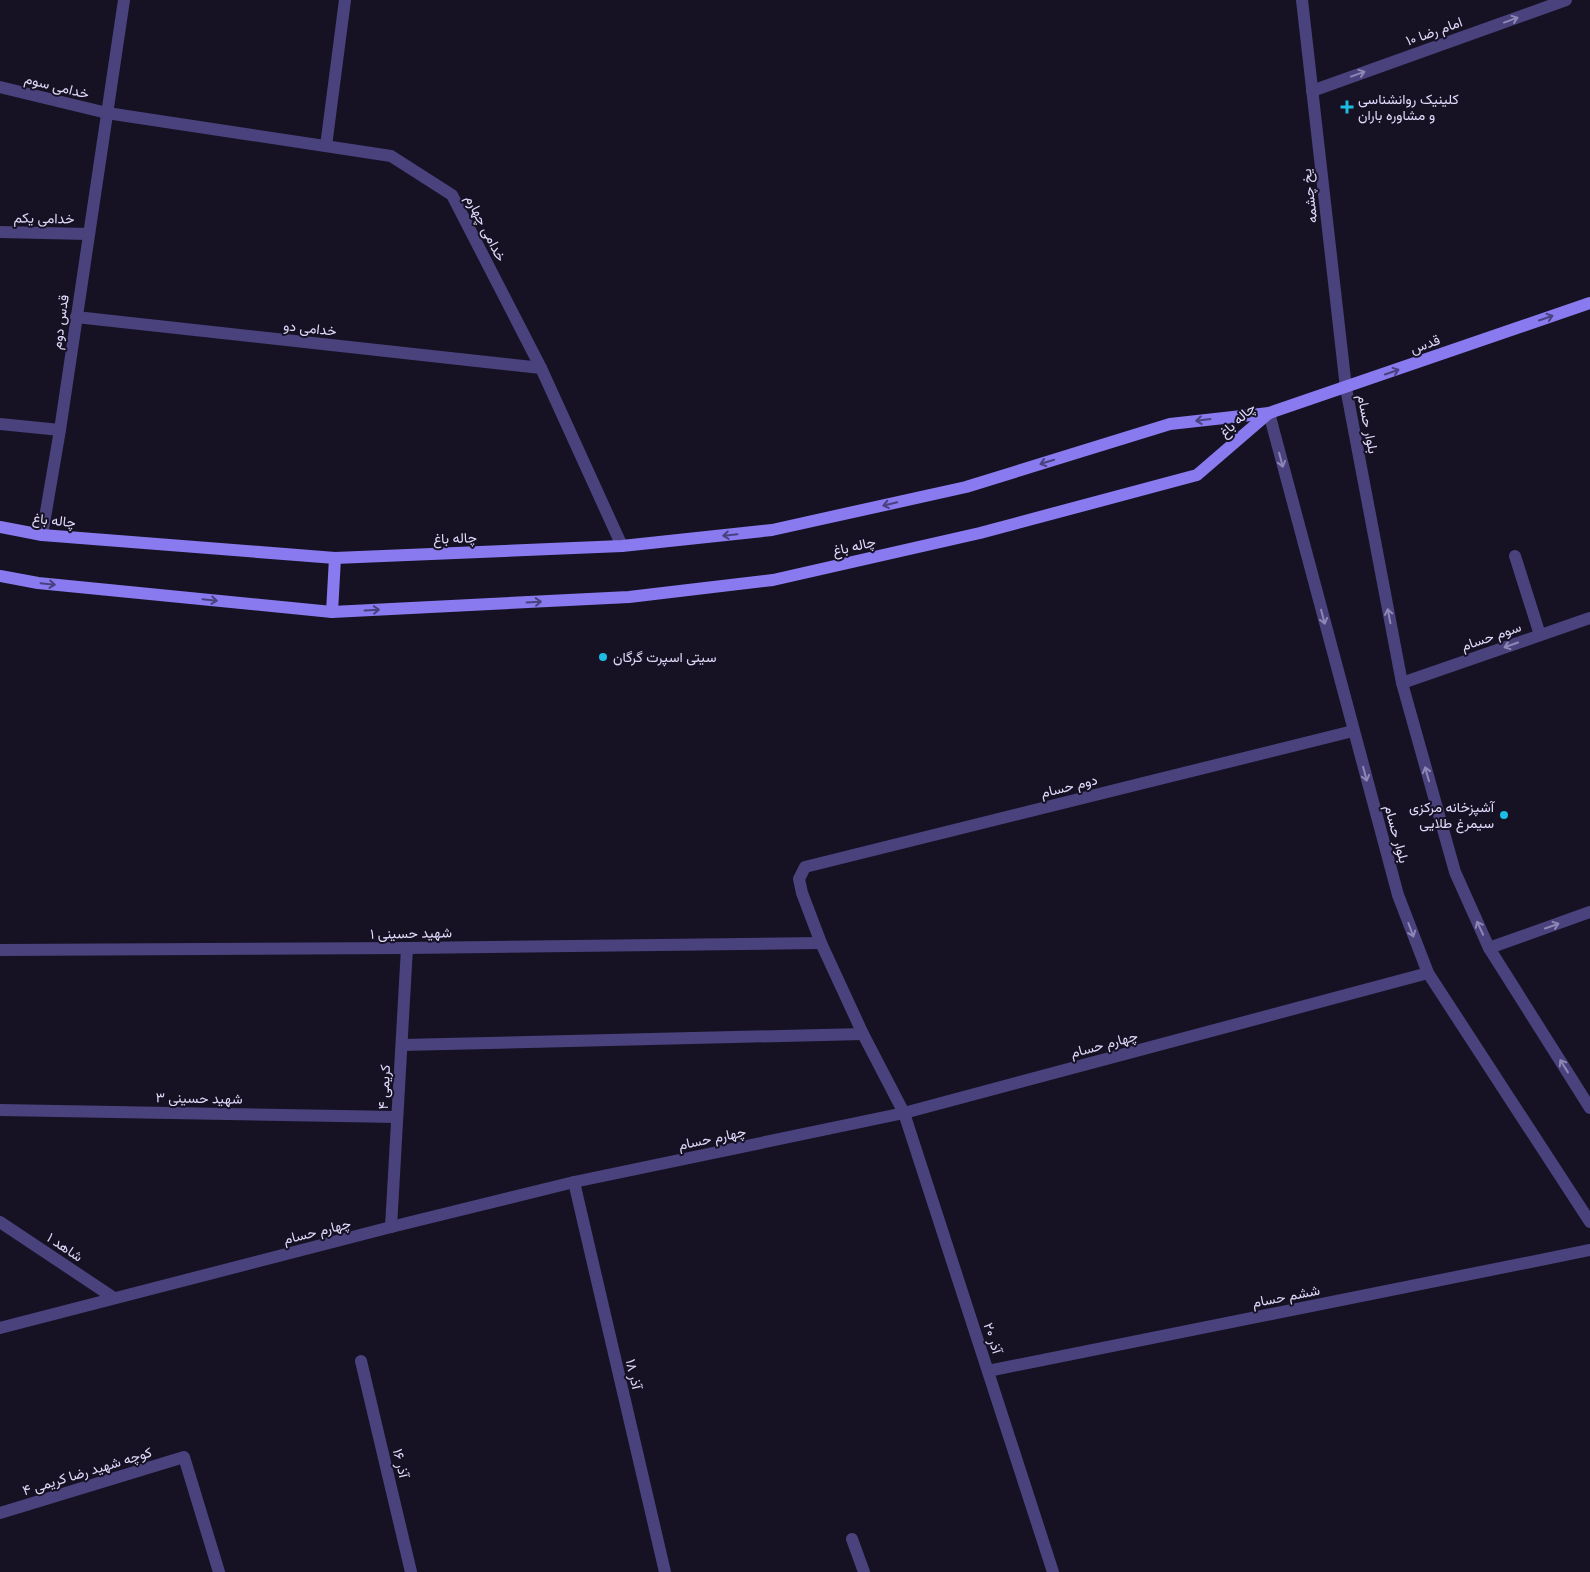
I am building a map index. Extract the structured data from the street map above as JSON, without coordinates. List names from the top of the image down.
{
  "streets": {
    "main road": ["قدس", "چاله باغ"],
    "street": [
      "امام رضا ۱۰",
      "خدامی سوم",
      "یخ چشمه",
      "خدامی یکم",
      "خدامی چهارم",
      "قدس دوم",
      "خدامی دو",
      "بلوار حسام",
      "سوم حسام",
      "دوم حسام",
      "۱ شهید حسینی",
      "چهارم حسام",
      "کریمی ۴",
      "۳ شهید حسینی",
      "۱ شاهد",
      "ششم حسام",
      "۲۰ آذر",
      "۱۸ آذر",
      "۱۶ آذر",
      "کوچه شهید رضا کریمی ۴"
    ]
  },
  "crossings": [
    ["امام رضا ۱۰", "یخ چشمه"],
    ["خدامی سوم", "خدامی چهارم"],
    ["خدامی سوم", "قدس دوم"],
    ["یخ چشمه", "قدس"],
    ["یخ چشمه", "بلوار حسام"],
    ["خدامی یکم", "قدس دوم"],
    ["خدامی چهارم", "قدس دوم"],
    ["خدامی چهارم", "خدامی دو"],
    ["خدامی چهارم", "چاله باغ"],
    ["قدس دوم", "خدامی دو"],
    ["قدس دوم", "چاله باغ"],
    ["قدس", "چاله باغ"],
    ["قدس", "بلوار حسام"],
    ["چاله باغ", "بلوار حسام"],
    ["بلوار حسام", "سوم حسام"],
    ["بلوار حسام", "دوم حسام"],
    ["بلوار حسام", "چهارم حسام"],
    ["دوم حسام", "۲۰ آذر"],
    ["۱ شهید حسینی", "کریمی ۴"],
    ["۱ شهید حسینی", "۲۰ آذر"],
    ["چهارم حسام", "کریمی ۴"],
    ["چهارم حسام", "۱ شاهد"],
    ["چهارم حسام", "۲۰ آذر"],
    ["چهارم حسام", "۱۸ آذر"],
    ["کریمی ۴", "۳ شهید حسینی"],
    ["ششم حسام", "۲۰ آذر"]
  ],
  "one_way": ["امام رضا ۱۰", "قدس", "سوم حسام"],
  "places": {
    "health": ["کلینیک روانشناسی و مشاوره باران"],
    "other": ["سیتی اسپرت گرگان", "آشپزخانه مرکزی سیمرغ طلایی"]
  }
}
